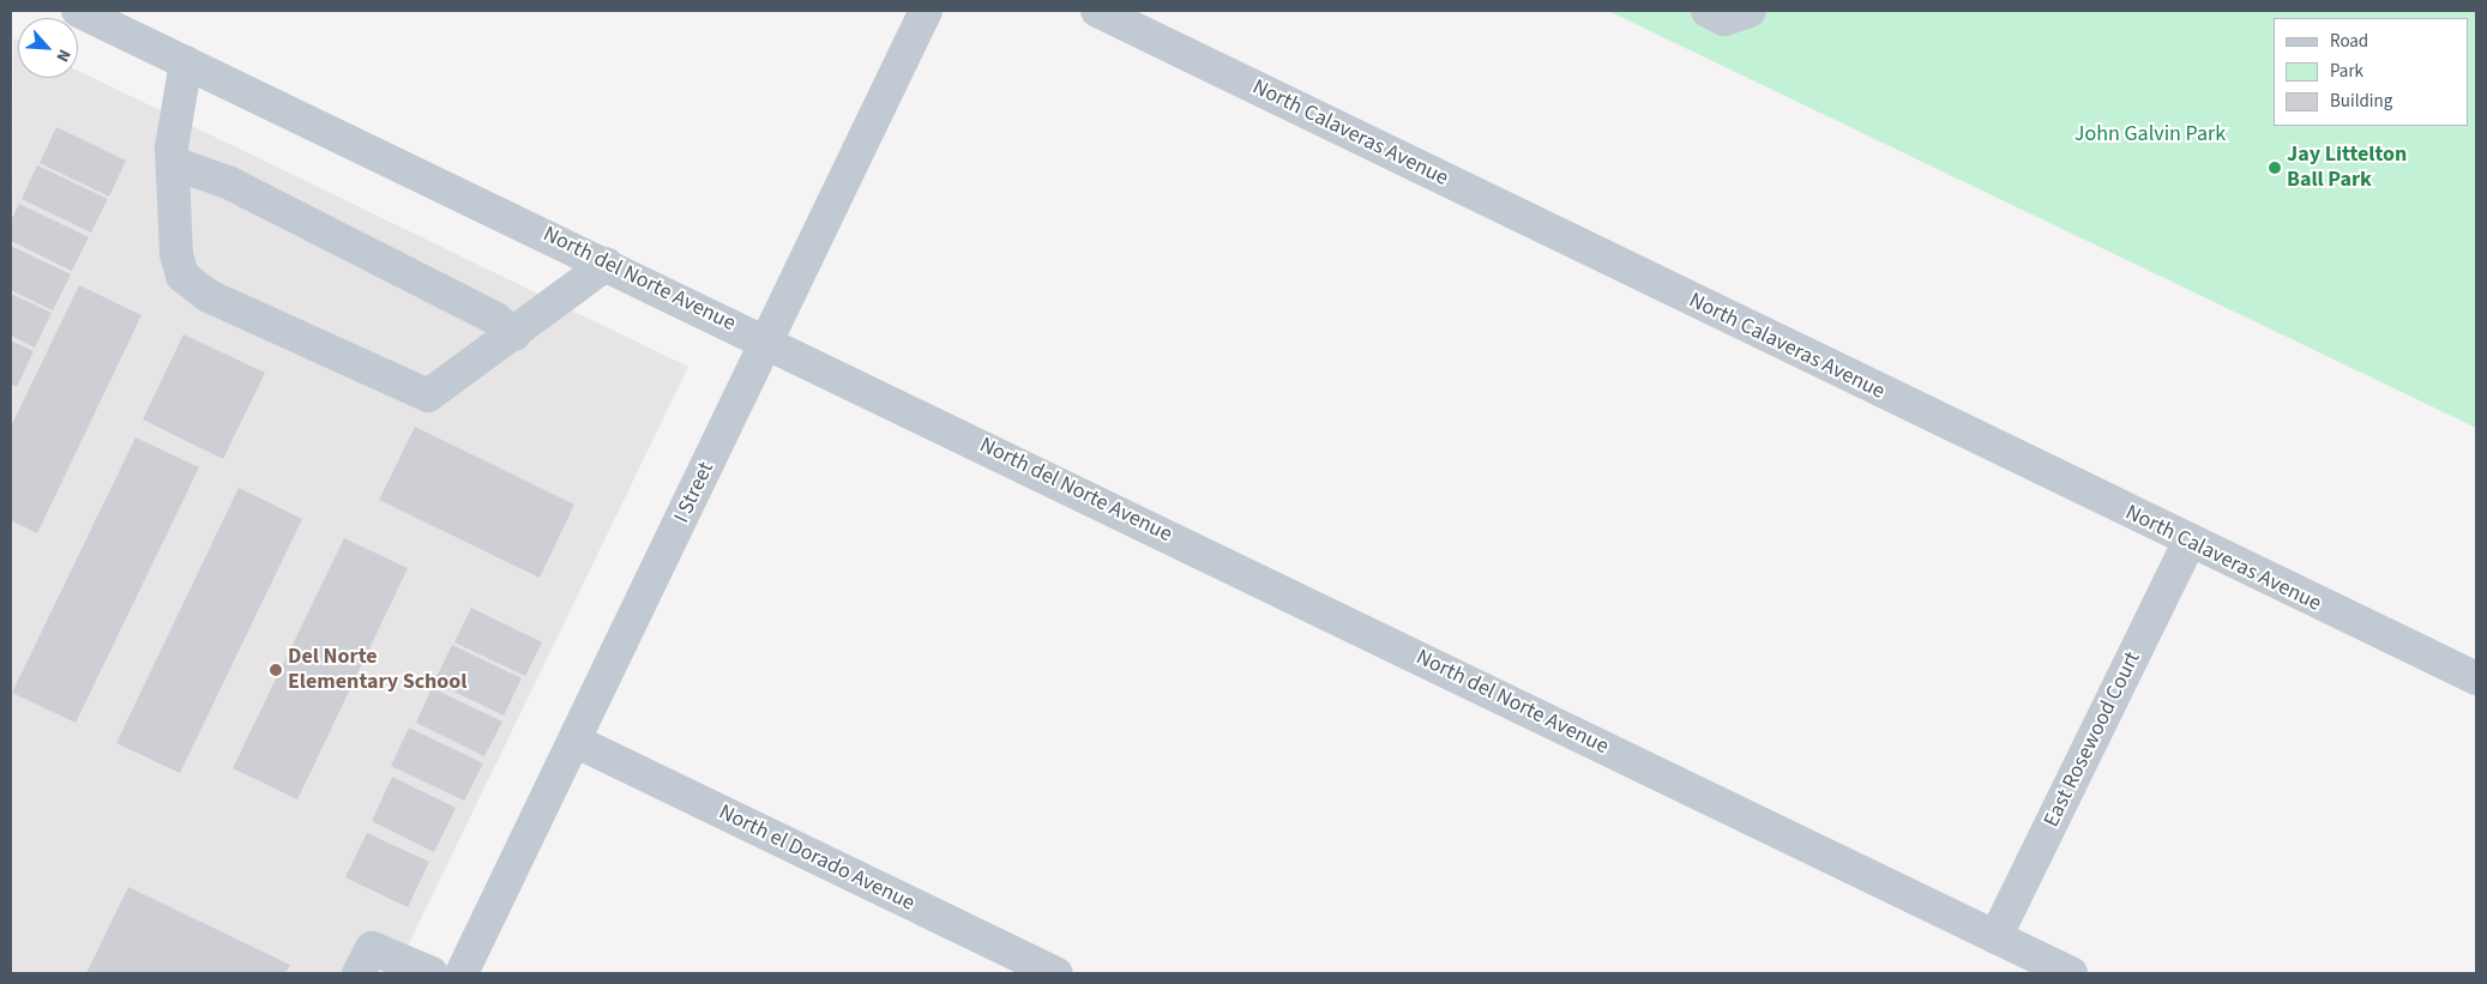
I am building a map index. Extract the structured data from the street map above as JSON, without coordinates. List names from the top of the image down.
{
  "streets": {
    "street": [
      "North Calaveras Avenue",
      "North del Norte Avenue",
      "I Street",
      "East Rosewood Court",
      "North el Dorado Avenue"
    ]
  },
  "crossings": [
    ["North Calaveras Avenue", "East Rosewood Court"],
    ["North del Norte Avenue", "I Street"],
    ["North del Norte Avenue", "East Rosewood Court"],
    ["I Street", "North el Dorado Avenue"]
  ],
  "parks": ["John Galvin Park"],
  "places": ["Jay Littelton Ball Park", "Del Norte Elementary School"],
  "legend": ["Road", "Park", "Building"],
  "north": "bottom right"
}
